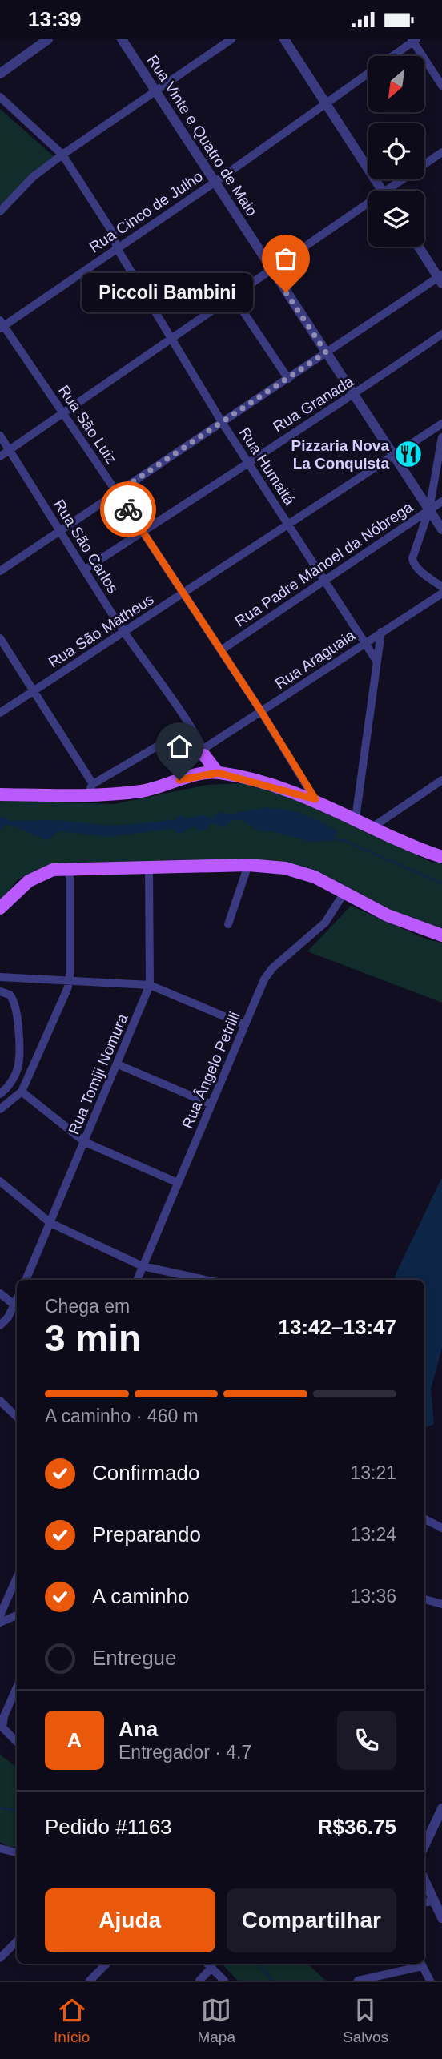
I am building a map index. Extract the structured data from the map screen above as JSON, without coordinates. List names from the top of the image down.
{
  "streets": {
    "street": [
      "Rua Vinte e Quatro de Maio",
      "Rua Cinco de Julho",
      "Rua Granada",
      "Rua São Luiz",
      "Rua Humaitá",
      "Rua São Carlos",
      "Rua Padre Manoel da Nóbrega",
      "Rua São Matheus",
      "Rua Araguaia",
      "Rua Ângelo Petrilli",
      "Rua Tomiji Nomura"
    ]
  },
  "crossings": [
    ["Rua Vinte e Quatro de Maio", "Rua Cinco de Julho"],
    ["Rua Vinte e Quatro de Maio", "Rua Granada"],
    ["Rua Vinte e Quatro de Maio", "Rua Padre Manoel da Nóbrega"],
    ["Rua Vinte e Quatro de Maio", "Rua São Matheus"],
    ["Rua Cinco de Julho", "Rua São Luiz"],
    ["Rua Cinco de Julho", "Rua Humaitá"],
    ["Rua Granada", "Rua São Luiz"],
    ["Rua Granada", "Rua Humaitá"],
    ["Rua Granada", "Rua São Carlos"],
    ["Rua São Luiz", "Rua Padre Manoel da Nóbrega"],
    ["Rua São Luiz", "Rua São Matheus"],
    ["Rua São Luiz", "Rua Araguaia"],
    ["Rua Humaitá", "Rua Padre Manoel da Nóbrega"],
    ["Rua Humaitá", "Rua São Matheus"],
    ["Rua Humaitá", "Rua Araguaia"],
    ["Rua São Carlos", "Rua São Matheus"],
    ["Rua São Carlos", "Rua Araguaia"]
  ],
  "places": {
    "other": ["Piccoli Bambini"],
    "restaurant": ["Pizzaria Nova La Conquista"]
  },
  "north": "bottom left",
  "page": {
    "status": "13:39",
    "bubble": "Piccoli Bambini",
    "heading": ["3 min", "Chega em", "13:42–13:47"],
    "panel": [
      "Ana",
      "Entregador · 4.7",
      "Pedido #1163",
      "R$36.75"
    ],
    "bar": "A caminho · 460 m",
    "list": [
      ["Confirmado", "13:21"],
      ["Preparando", "13:24"],
      ["A caminho", "13:36"],
      "Entregue"
    ],
    "round": "A",
    "buttons": ["Ajuda", "Compartilhar"],
    "tabs": ["Início", "Mapa", "Salvos"]
  }
}
